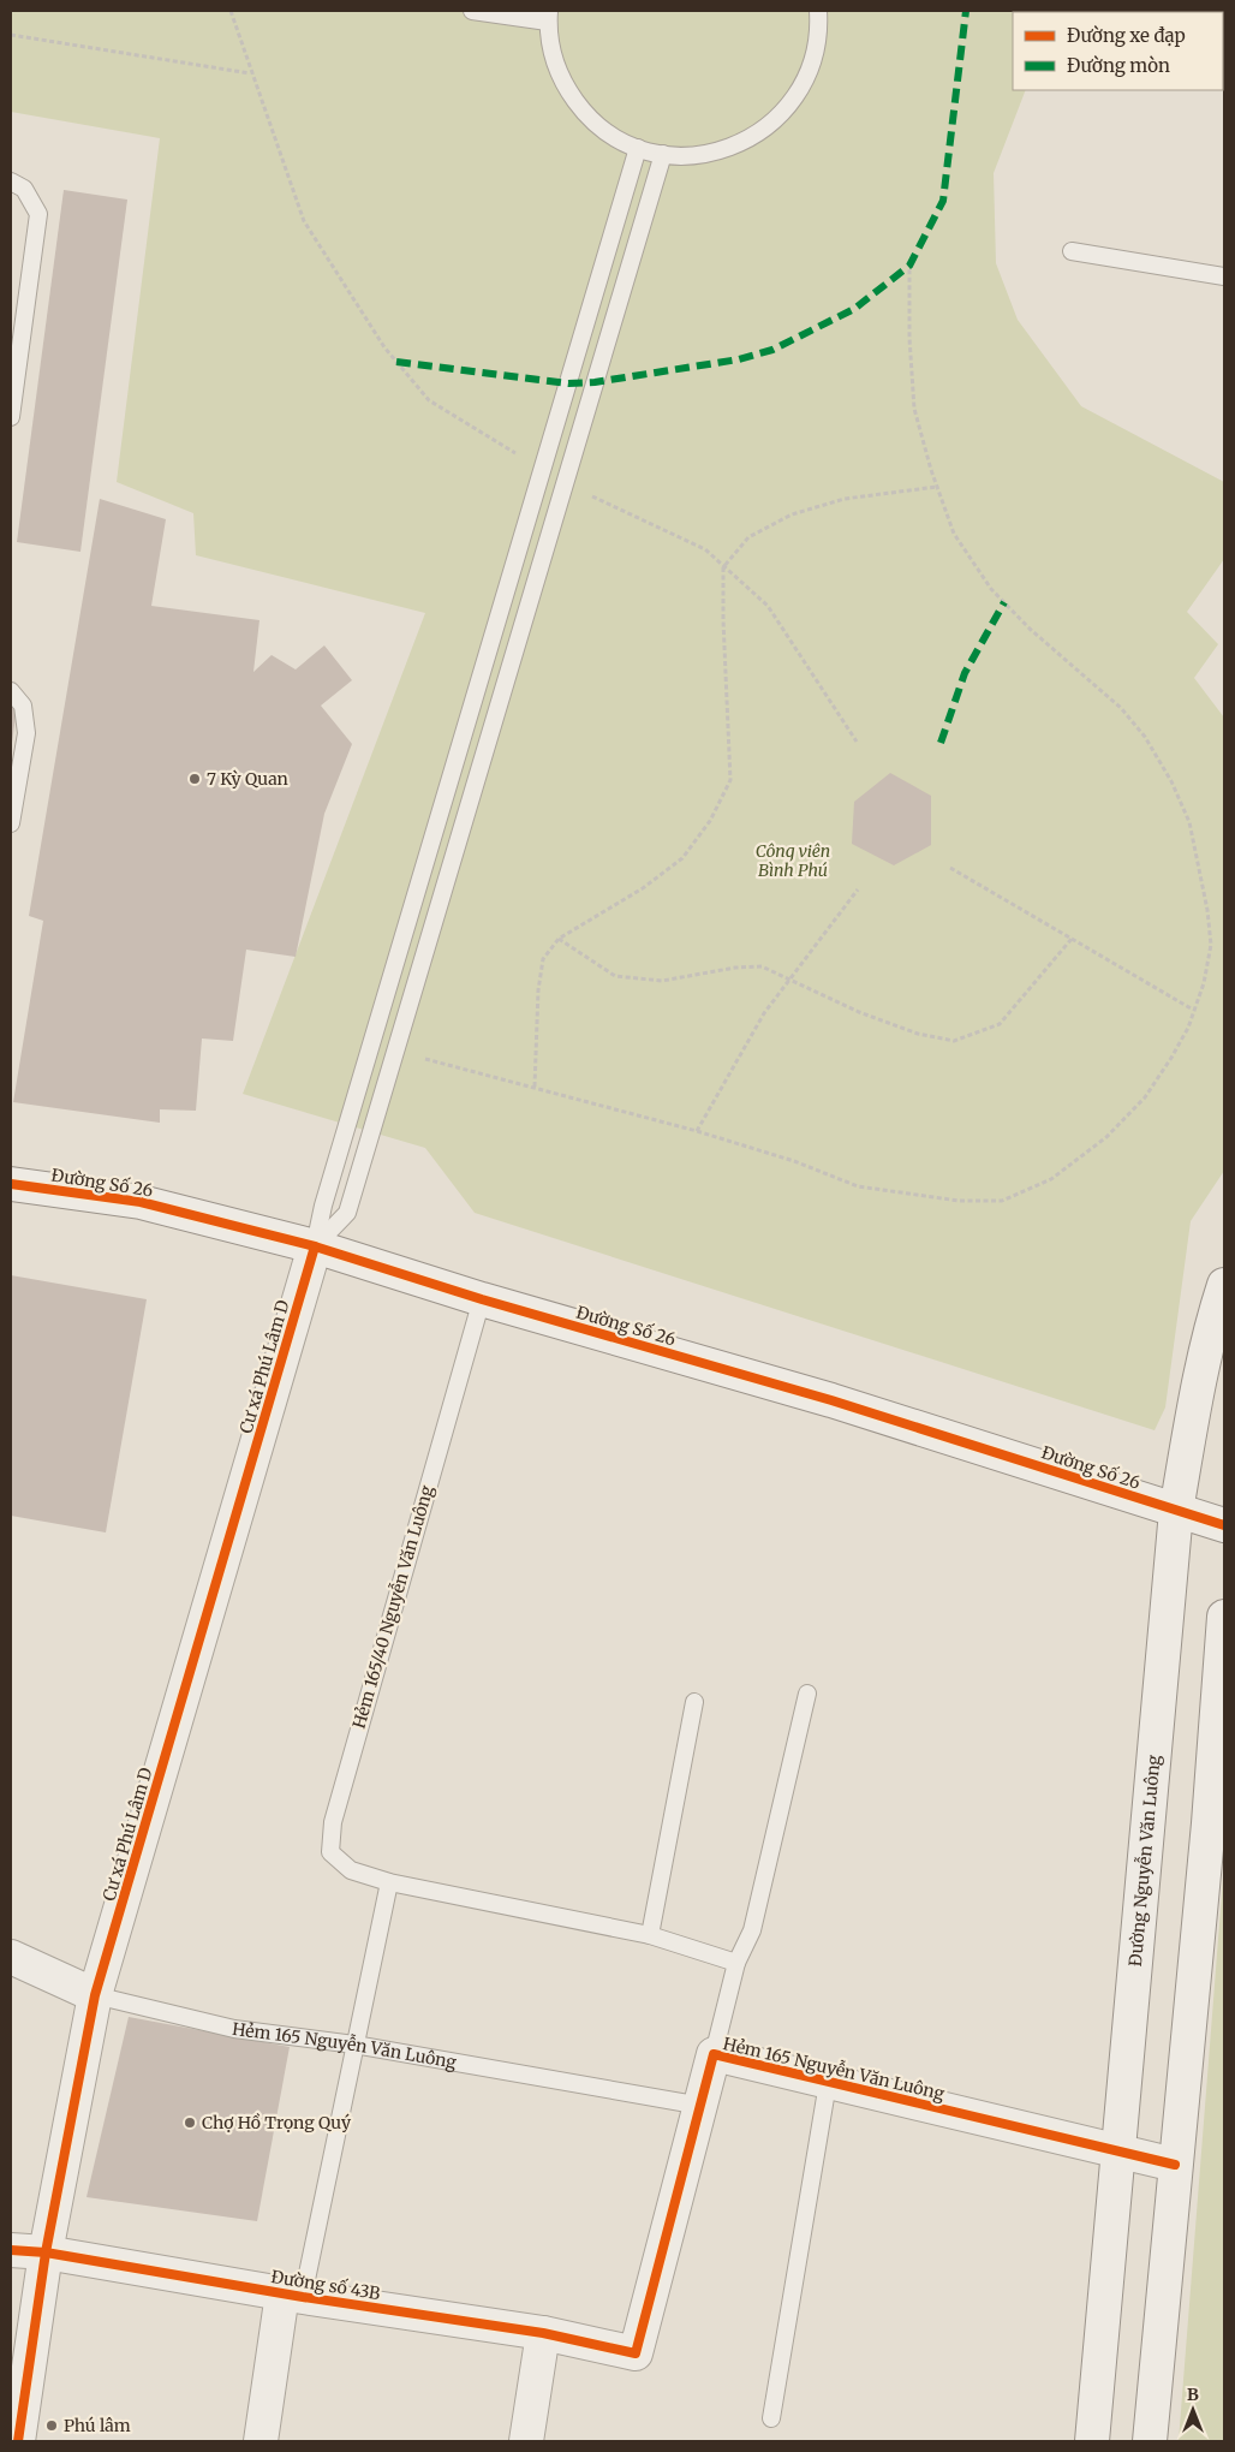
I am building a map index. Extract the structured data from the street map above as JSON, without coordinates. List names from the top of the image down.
{
  "streets": {
    "street": [
      "Đường Số 26",
      "Cư xá Phú Lâm D",
      "Đường Nguyễn Văn Luông",
      "Hẻm 165 Nguyễn Văn Luông",
      "Đường số 43B"
    ],
    "lane": ["Hẻm 165/40 Nguyễn Văn Luông"]
  },
  "crossings": [
    ["Đường Số 26", "Cư xá Phú Lâm D"],
    ["Đường Số 26", "Hẻm 165/40 Nguyễn Văn Luông"],
    ["Đường Số 26", "Đường Nguyễn Văn Luông"],
    ["Cư xá Phú Lâm D", "Hẻm 165 Nguyễn Văn Luông"],
    ["Cư xá Phú Lâm D", "Đường số 43B"],
    ["Đường Nguyễn Văn Luông", "Hẻm 165 Nguyễn Văn Luông"],
    ["Hẻm 165 Nguyễn Văn Luông", "Đường số 43B"]
  ],
  "parks": ["Công viên Bình Phú"],
  "places": ["7 Kỳ Quan", "Chợ Hồ Trọng Quý", "Phú lâm"],
  "legend": ["Đường xe đạp", "Đường mòn"],
  "north": "top"
}
